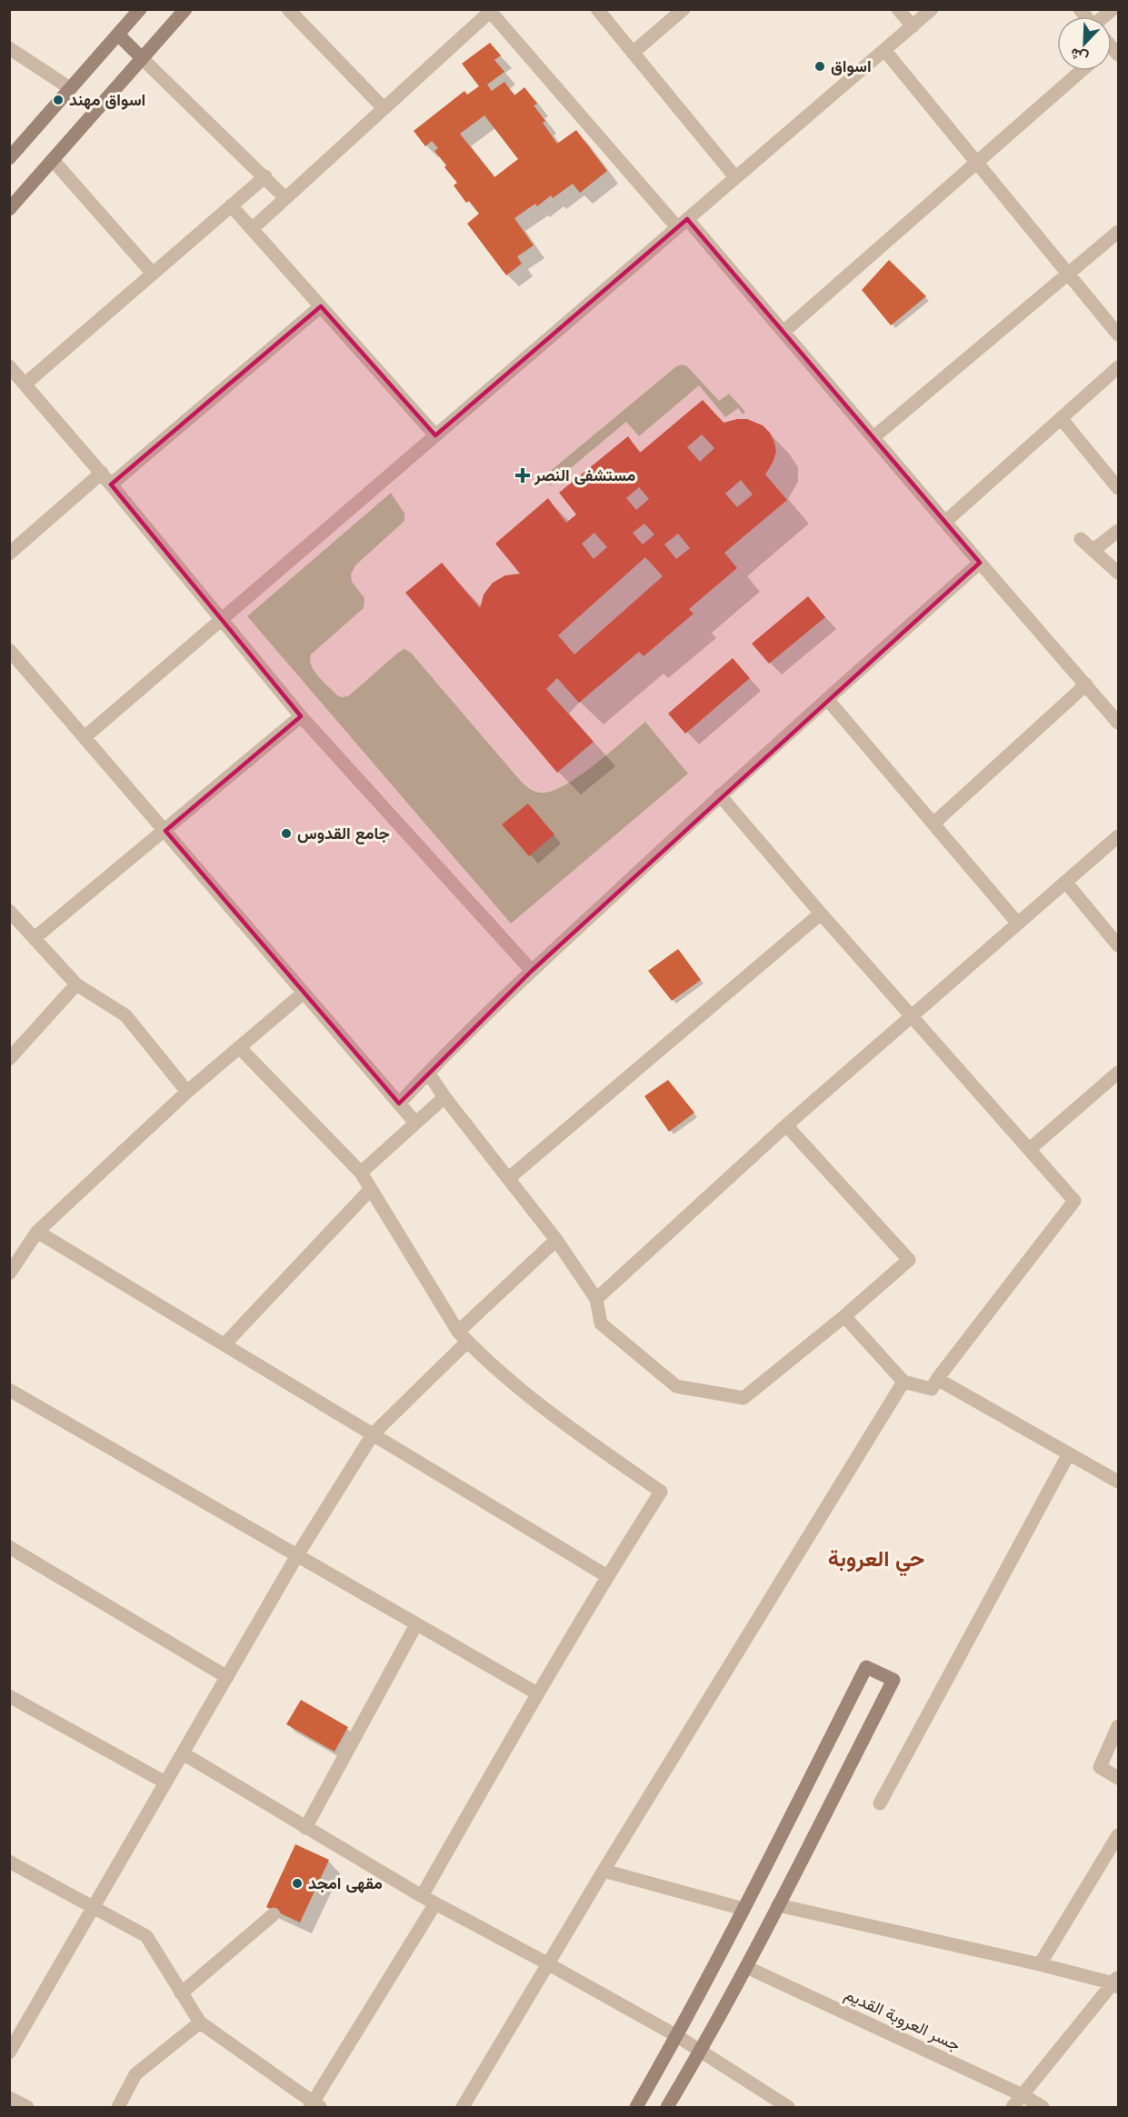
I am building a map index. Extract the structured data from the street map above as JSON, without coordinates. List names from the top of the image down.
{
  "streets": {
    "street": ["جسر العروبة القديم"]
  },
  "districts": ["حي العروبة"],
  "places": {
    "other": [
      "اسواق",
      "اسواق مهند",
      "جامع القدوس",
      "مقهى امجد"
    ],
    "health": ["مستشفى النصر"]
  },
  "north": "bottom left"
}
